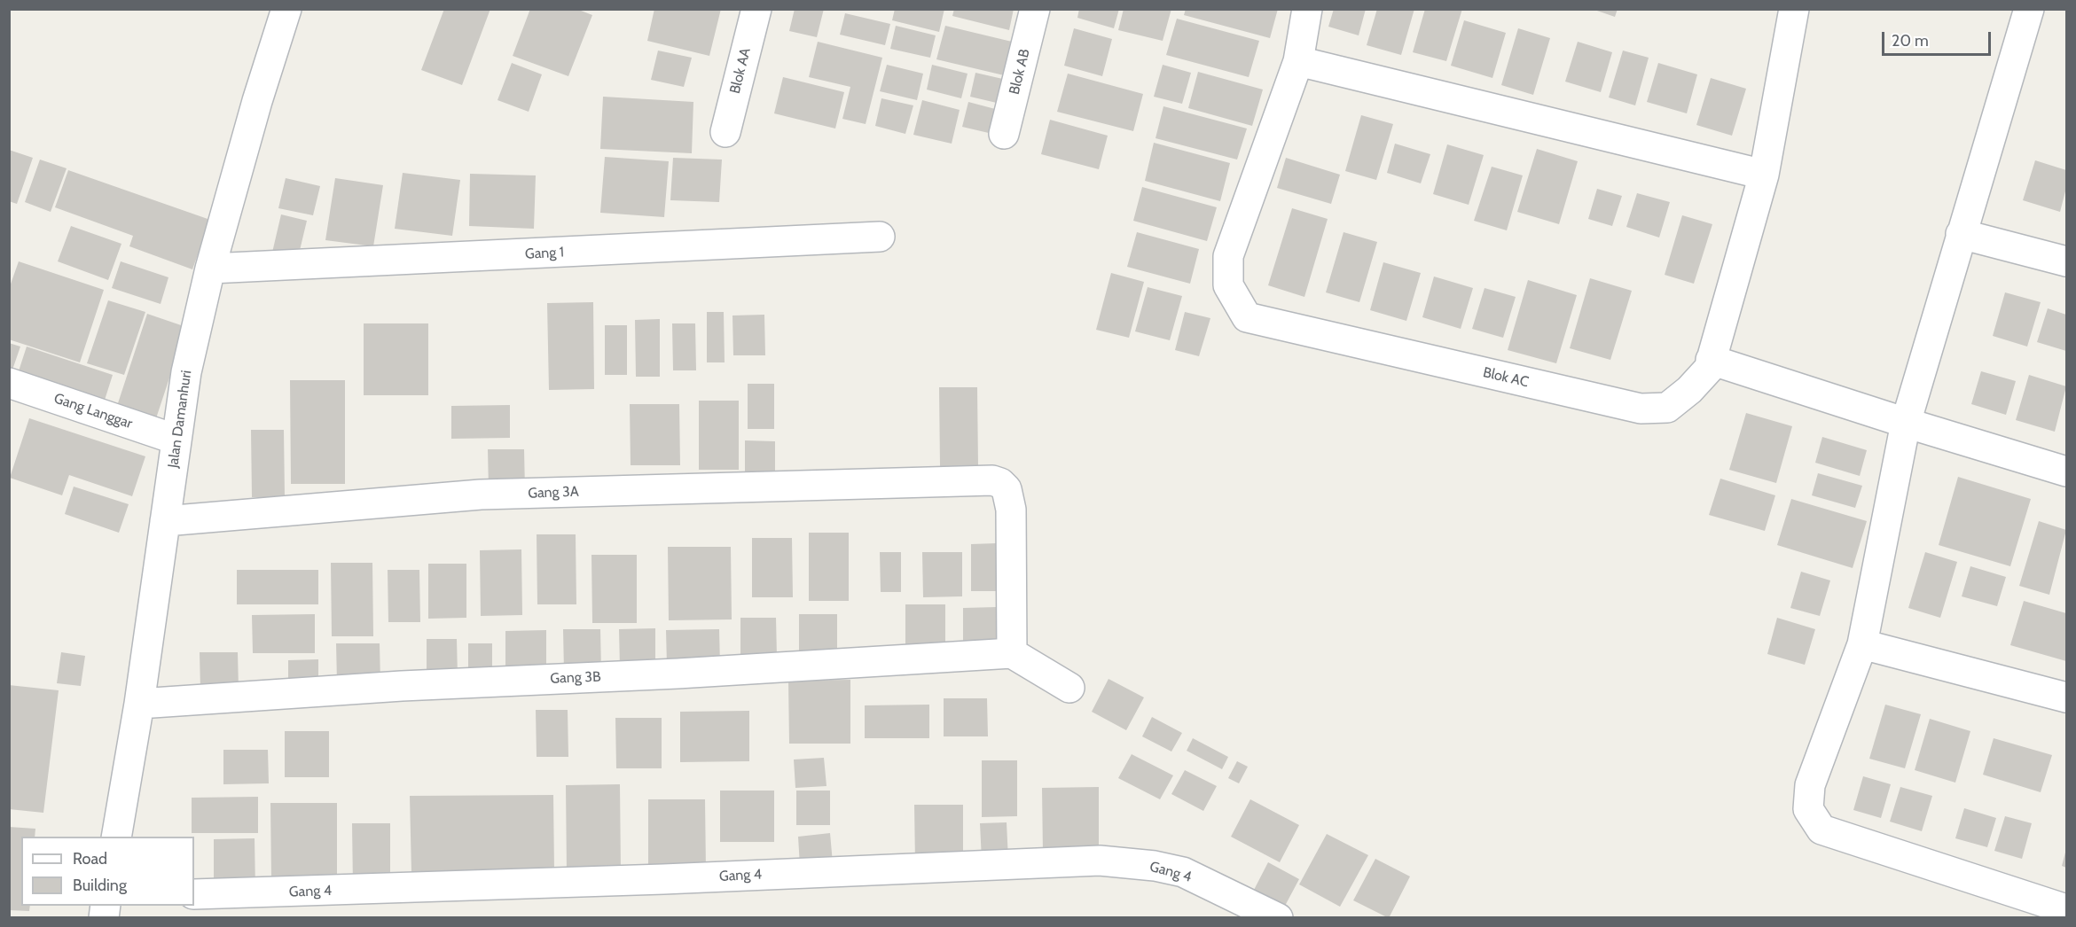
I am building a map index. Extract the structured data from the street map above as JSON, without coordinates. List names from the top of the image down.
{
  "streets": {
    "street": [
      "Blok AA",
      "Blok AB",
      "Gang 1",
      "Blok AC",
      "Gang Langgar",
      "Jalan Damanhuri",
      "Gang 3A",
      "Gang 3B",
      "Gang 4"
    ]
  },
  "crossings": [
    ["Gang 1", "Jalan Damanhuri"],
    ["Gang Langgar", "Jalan Damanhuri"],
    ["Jalan Damanhuri", "Gang 3A"],
    ["Jalan Damanhuri", "Gang 3B"],
    ["Gang 3A", "Gang 3B"]
  ],
  "legend": ["Road", "Building"],
  "scale_bar": "20 m"
}
